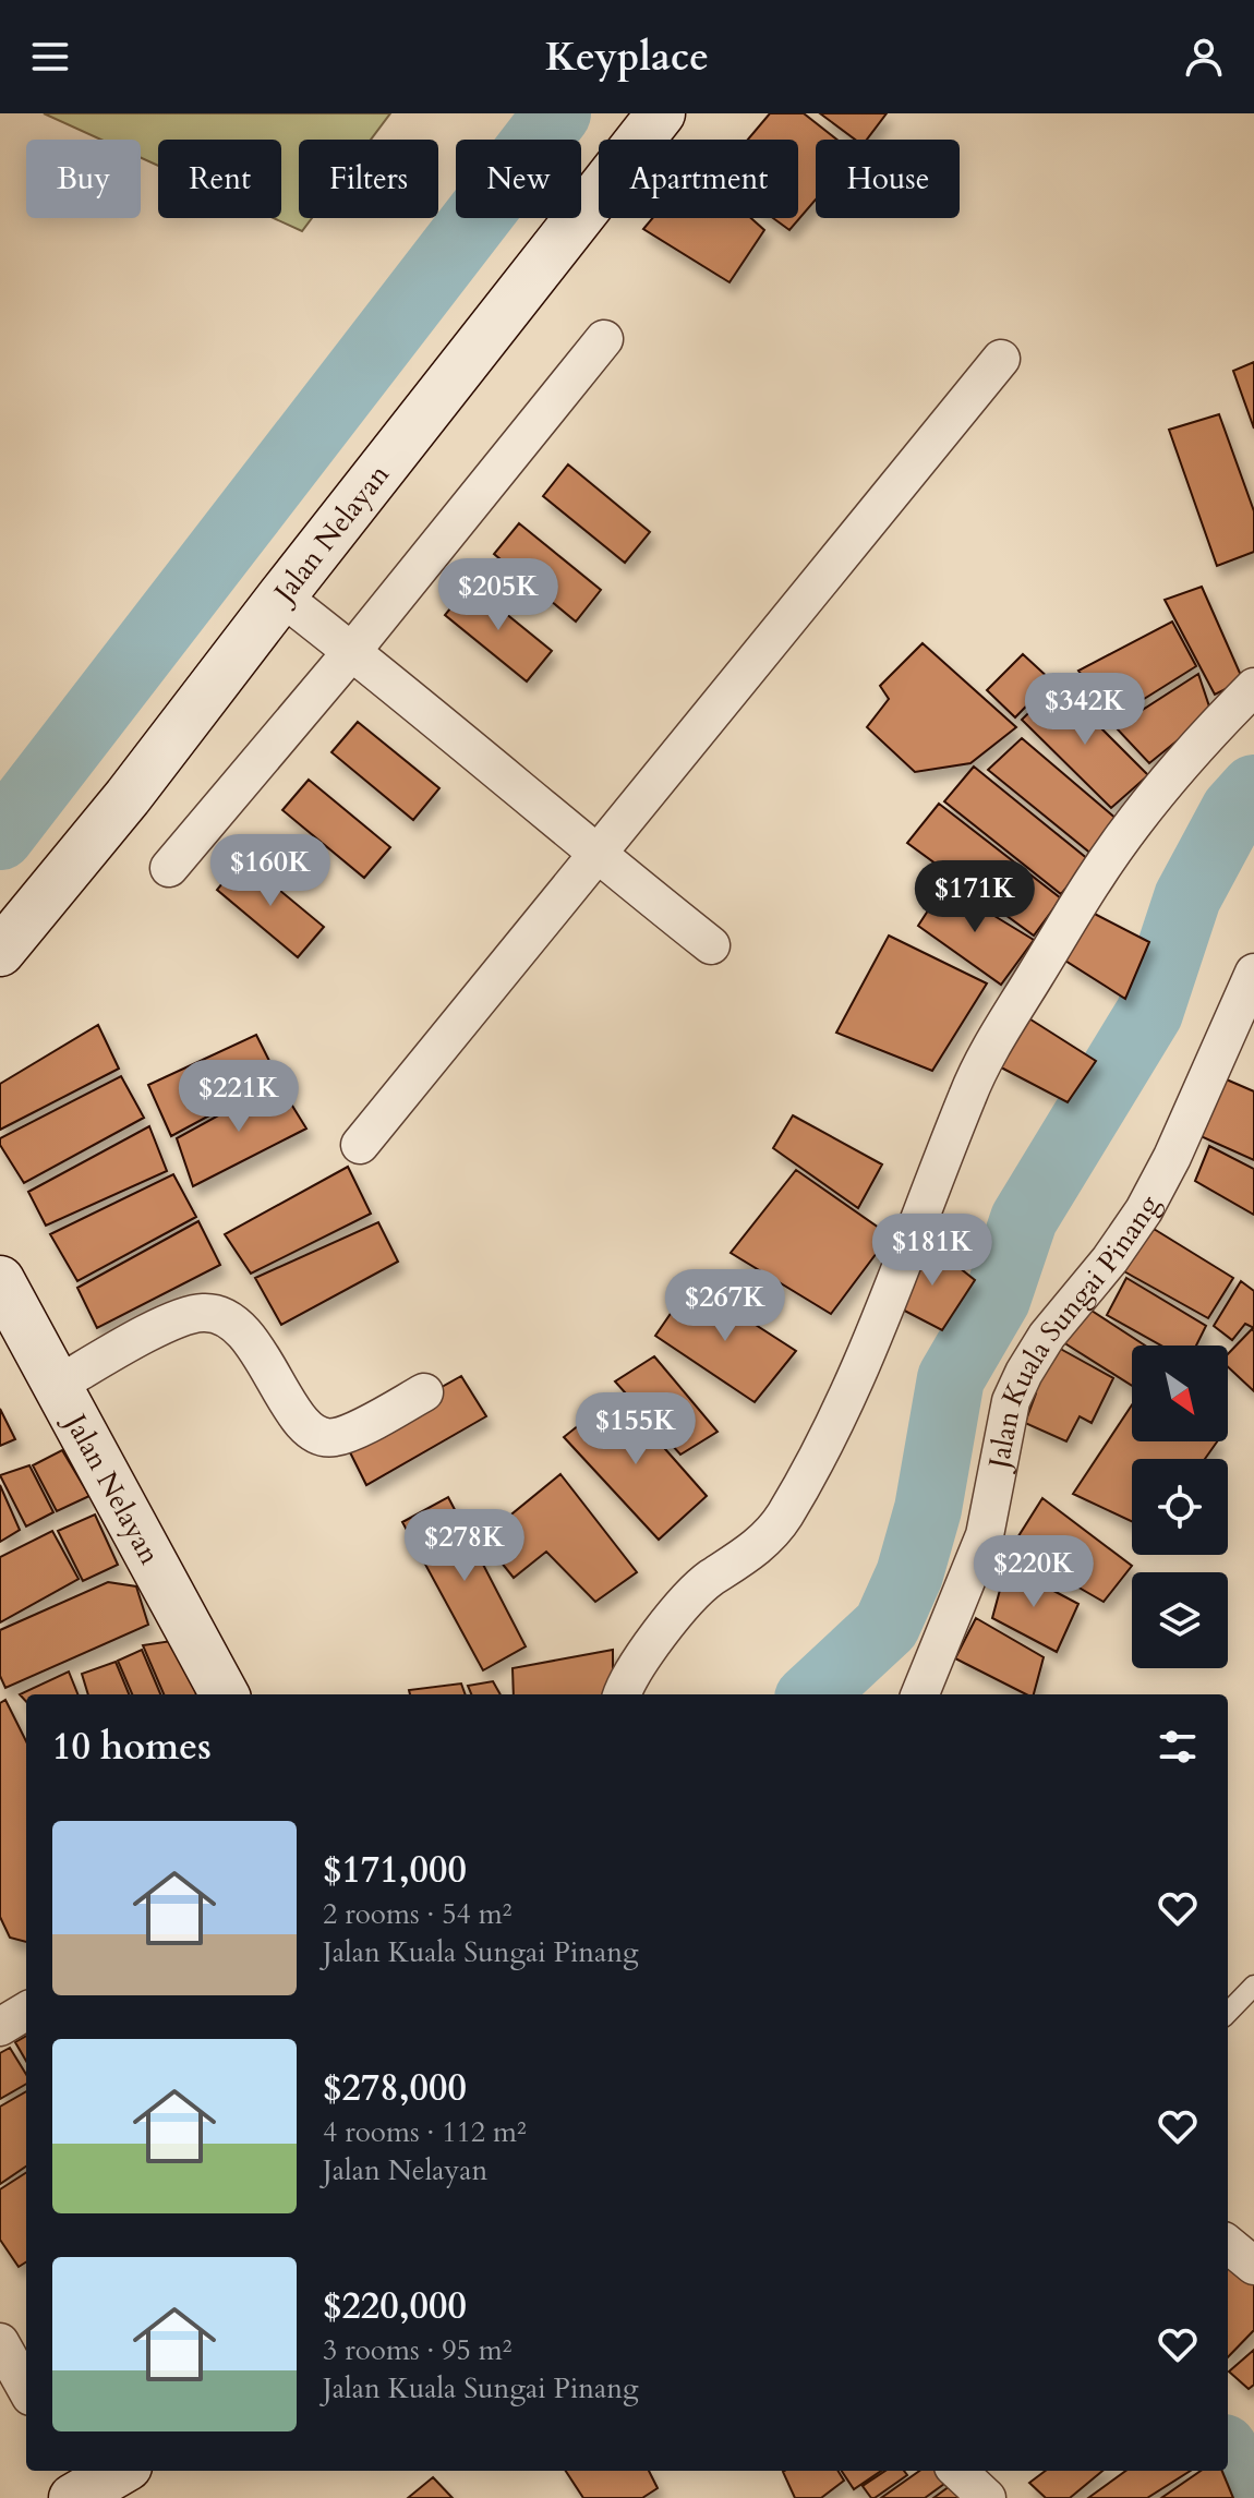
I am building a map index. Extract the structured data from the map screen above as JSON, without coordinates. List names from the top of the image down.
{
  "streets": {
    "street": ["Jalan Nelayan", "Jalan Kuala Sungai Pinang"]
  },
  "north": "bottom right",
  "page": {
    "header": "Keyplace",
    "chip": [
      "Buy",
      "Rent",
      "Filters",
      "New",
      "Apartment",
      "House"
    ],
    "price": [
      "$205K",
      "$342K",
      "$160K",
      "$171K",
      "$221K",
      "$181K",
      "$267K",
      "$155K",
      "$278K",
      "$220K"
    ],
    "heading": "10 homes",
    "list": [
      {
        "name": "$171,000",
        "note": "2 rooms · 54 m² · Jalan Kuala Sungai Pinang"
      },
      {
        "name": "$278,000",
        "note": "4 rooms · 112 m² · Jalan Nelayan"
      },
      {
        "name": "$220,000",
        "note": "3 rooms · 95 m² · Jalan Kuala Sungai Pinang"
      }
    ]
  }
}
